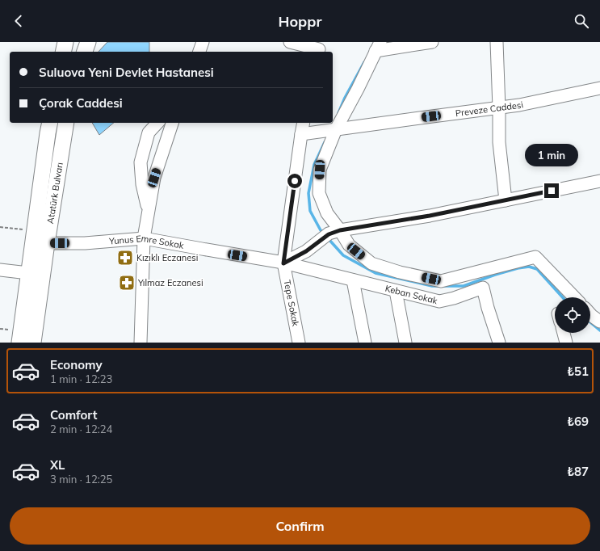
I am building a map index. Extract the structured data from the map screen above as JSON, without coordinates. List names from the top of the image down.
{
  "streets": {
    "main road": ["Atatürk Bulvarı"],
    "street": [
      "Preveze Caddesi",
      "Yunus Emre Sokak",
      "Keban Sokak",
      "Tepe Sokak"
    ]
  },
  "crossings": [
    ["Preveze Caddesi", "Tepe Sokak"],
    ["Atatürk Bulvarı", "Yunus Emre Sokak"],
    ["Yunus Emre Sokak", "Keban Sokak"],
    ["Yunus Emre Sokak", "Tepe Sokak"],
    ["Keban Sokak", "Tepe Sokak"]
  ],
  "places": {
    "pharmacy": ["Kızıklı Eczanesi", "Yılmaz Eczanesi"]
  },
  "page": {
    "header": "Hoppr",
    "banner": ["Suluova Yeni Devlet Hastanesi", "Çorak Caddesi"],
    "bubble": "1 min",
    "list": [
      {
        "name": "Economy",
        "note": "1 min · 12:23",
        "value": "₺51"
      },
      {
        "name": "Comfort",
        "note": "2 min · 12:24",
        "value": "₺69"
      },
      {
        "name": "XL",
        "note": "3 min · 12:25",
        "value": "₺87"
      }
    ],
    "buttons": "Confirm"
  }
}
